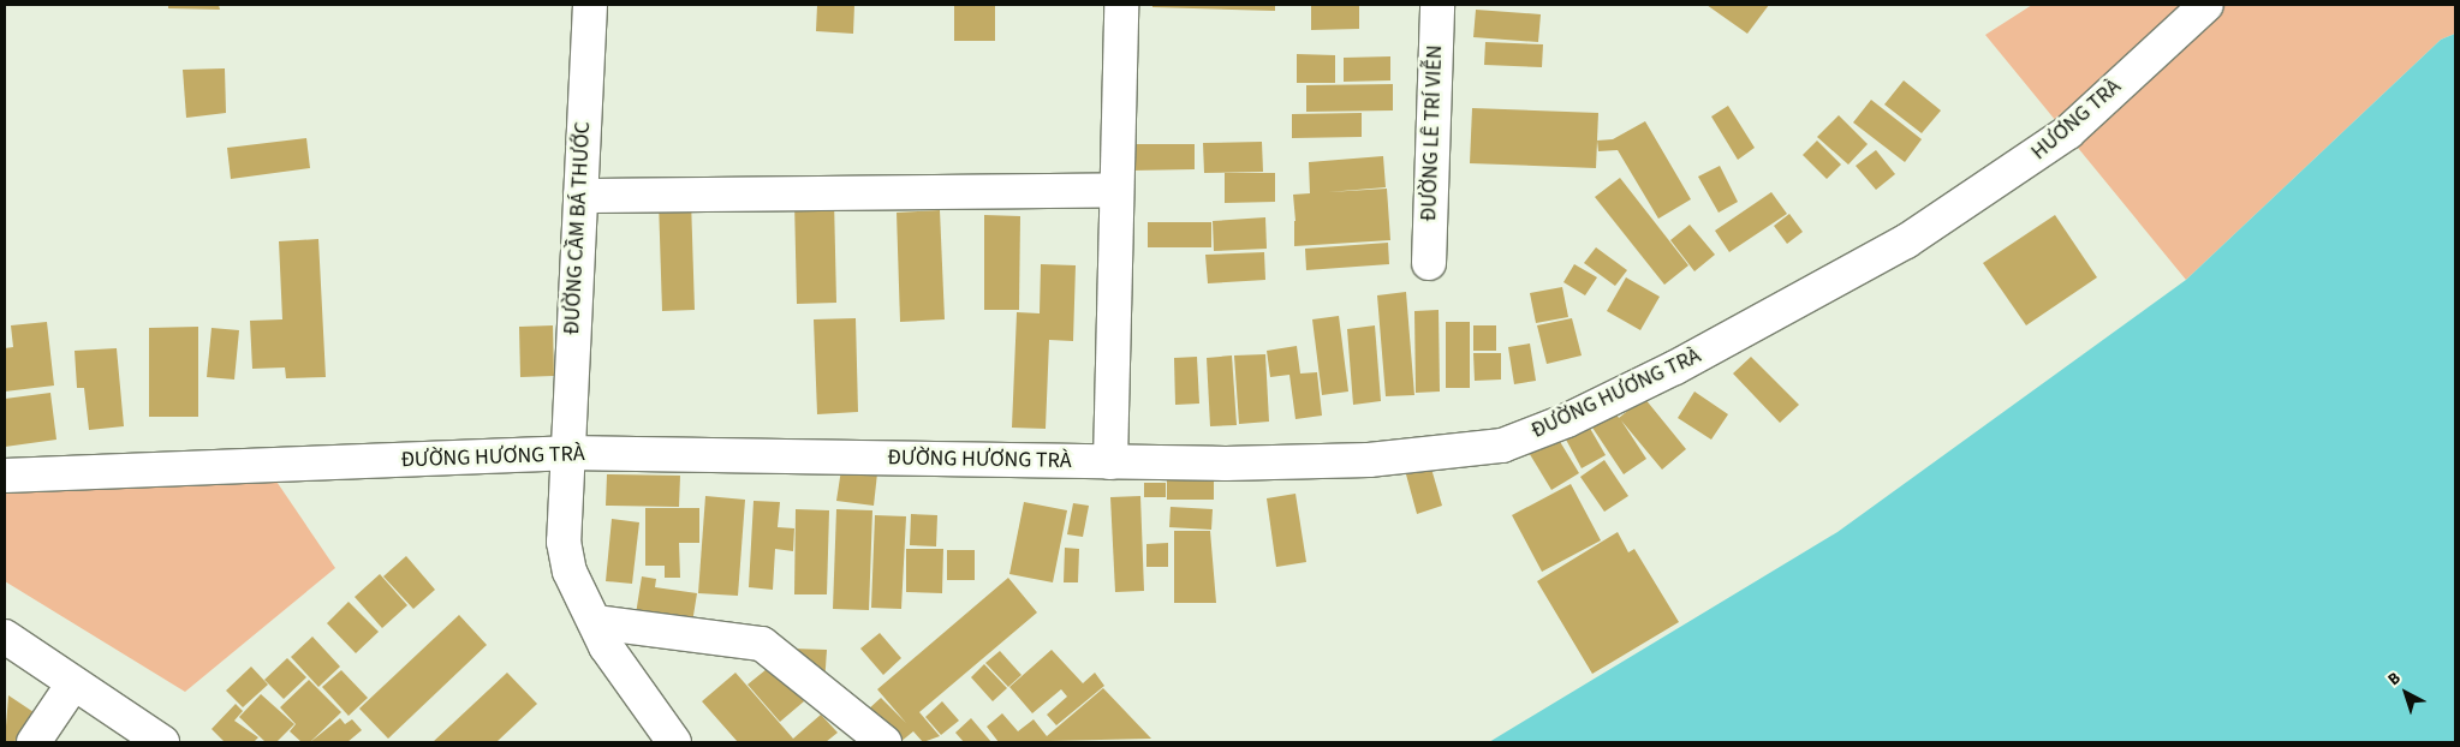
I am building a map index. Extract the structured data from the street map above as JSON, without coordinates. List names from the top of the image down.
{
  "streets": {
    "street": [
      "HƯƠNG TRÀ",
      "ĐƯỜNG LÊ TRÍ VIỄN",
      "ĐƯỜNG CẦM BÁ THƯỚC",
      "ĐƯỜNG HƯƠNG TRÀ"
    ]
  },
  "crossings": [
    ["HƯƠNG TRÀ", "ĐƯỜNG HƯƠNG TRÀ"],
    ["ĐƯỜNG CẦM BÁ THƯỚC", "ĐƯỜNG HƯƠNG TRÀ"]
  ],
  "north": "top left"
}
